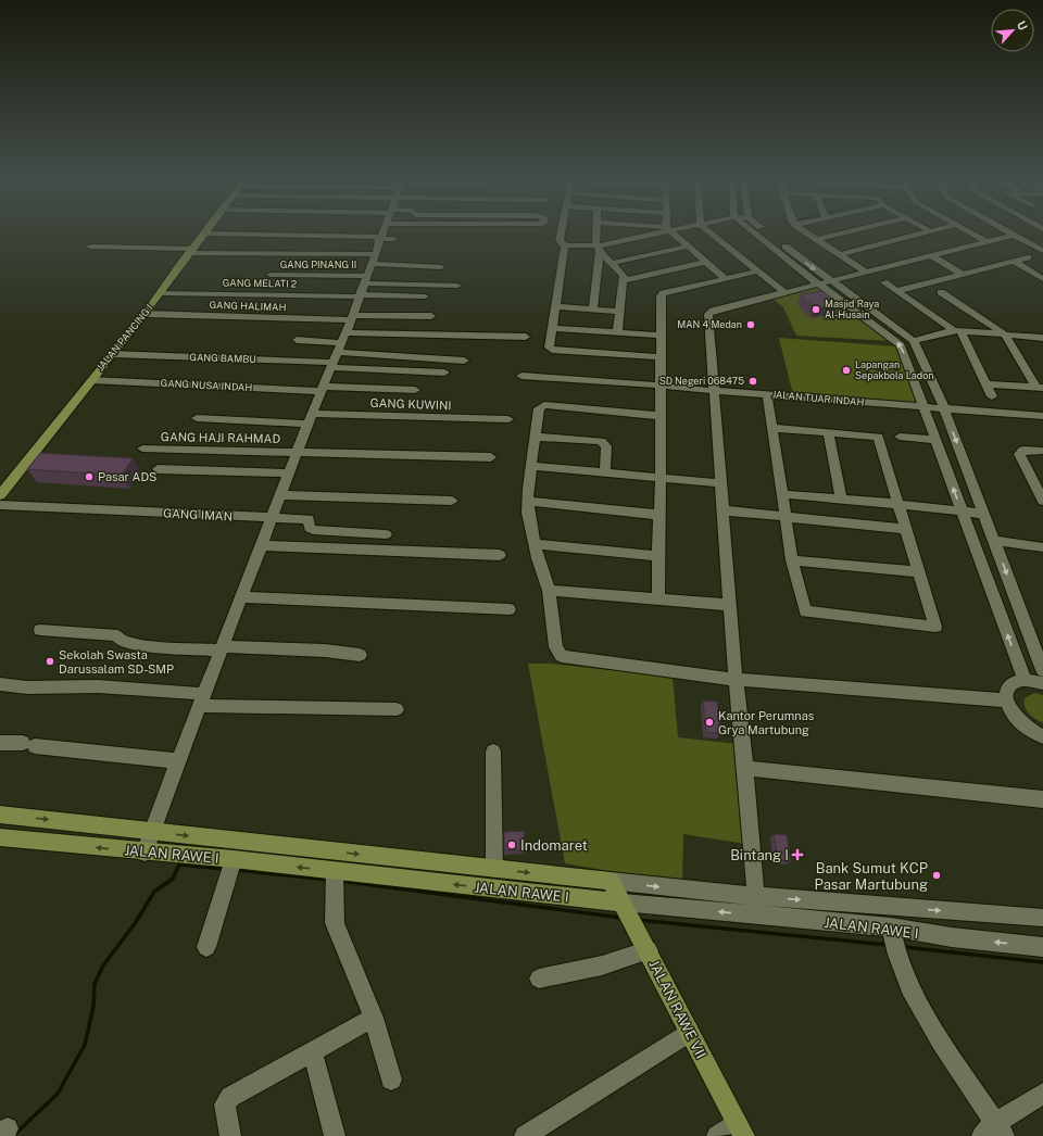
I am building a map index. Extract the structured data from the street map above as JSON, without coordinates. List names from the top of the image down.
{
  "streets": {
    "main road": ["JALAN PANCING I", "JALAN RAWE I", "JALAN RAWE VII"],
    "street": [
      "GANG PINANG II",
      "GANG MELATI 2",
      "GANG HALIMAH",
      "GANG BAMBU",
      "GANG NUSA INDAH",
      "JALAN TUAR INDAH",
      "GANG KUWINI",
      "GANG HAJI RAHMAD",
      "GANG IMAN"
    ]
  },
  "crossings": [
    ["GANG PINANG II", "GANG MELATI 2"],
    ["GANG MELATI 2", "JALAN PANCING I"],
    ["GANG HALIMAH", "JALAN PANCING I"],
    ["JALAN PANCING I", "GANG BAMBU"],
    ["JALAN PANCING I", "GANG NUSA INDAH"],
    ["JALAN RAWE I", "JALAN RAWE VII"]
  ],
  "places": {
    "other": [
      "Masjid Raya Al-Husain",
      "MAN 4 Medan",
      "Lapangan Sepakbola Ladon",
      "SD Negeri 068475",
      "Pasar ADS",
      "Sekolah Swasta Darussalam SD-SMP",
      "Kantor Perumnas Grya Martubung",
      "Indomaret",
      "Bank Sumut KCP Pasar Martubung"
    ],
    "health": ["Bintang I"]
  },
  "north": "top right"
}
